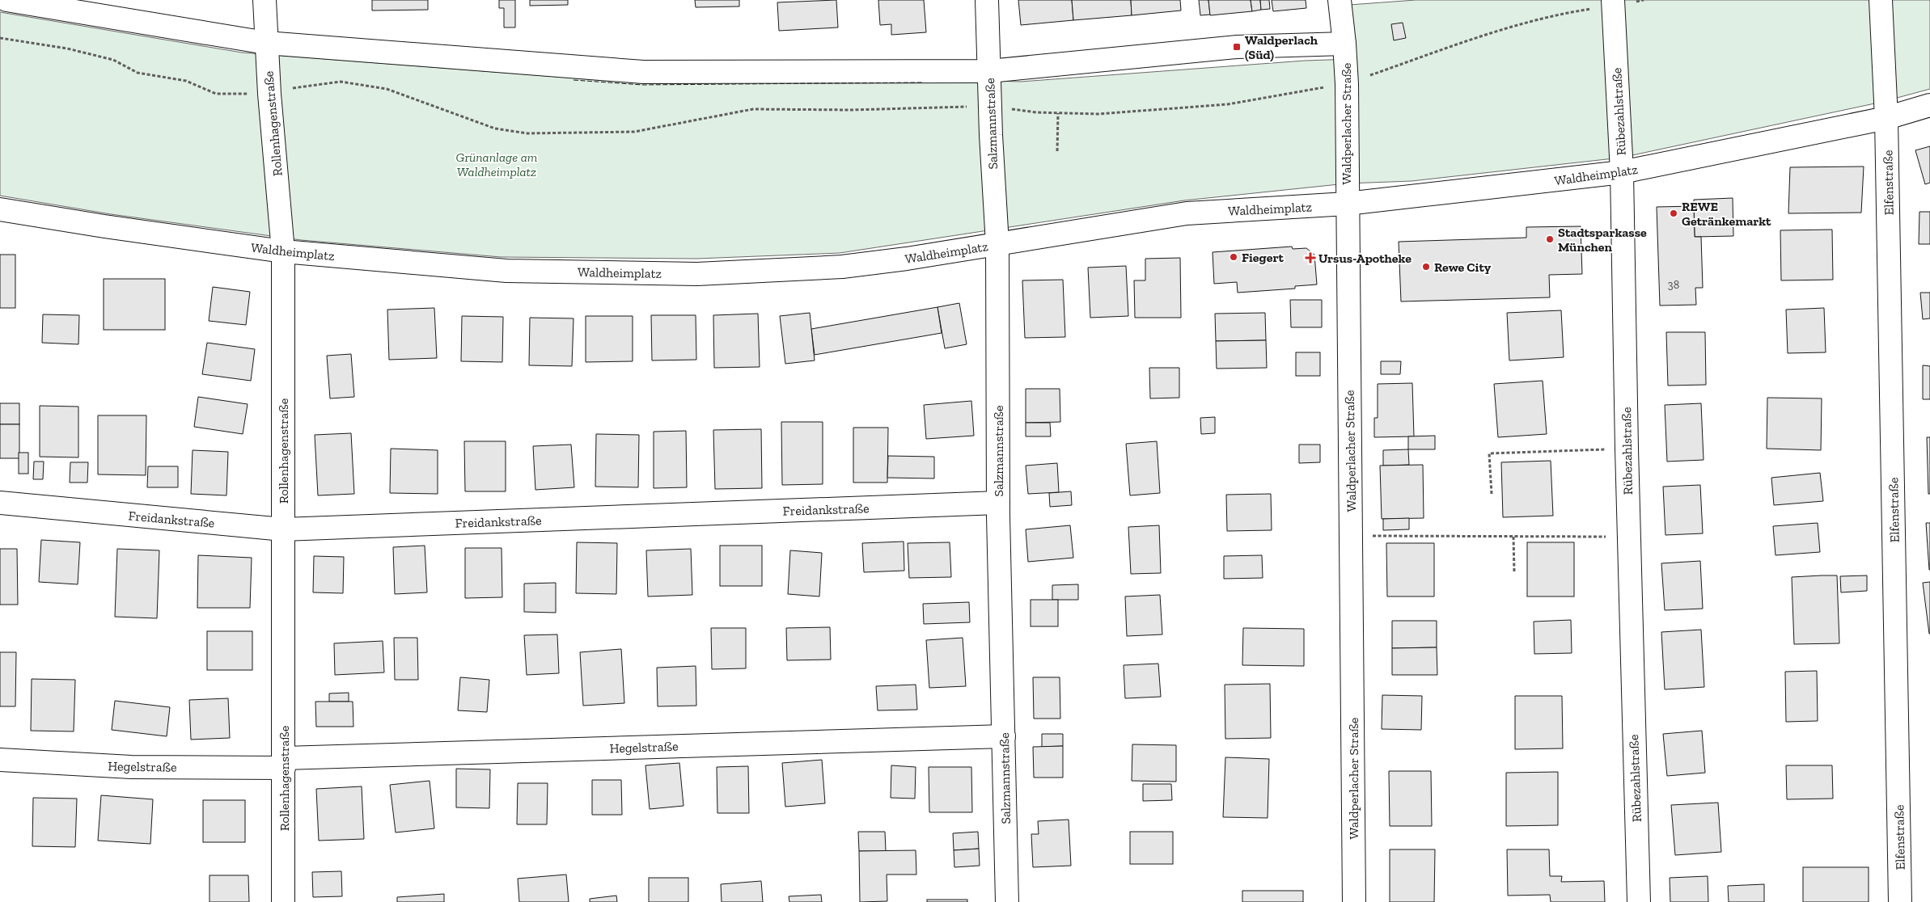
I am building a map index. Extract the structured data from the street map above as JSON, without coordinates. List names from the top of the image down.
{
  "streets": {
    "street": [
      "Rübezahlstraße",
      "Rollenhagenstraße",
      "Salzmannstraße",
      "Waldperlacher Straße",
      "Waldheimplatz",
      "Elfenstraße",
      "Freidankstraße",
      "Hegelstraße"
    ]
  },
  "crossings": [
    ["Rübezahlstraße", "Waldheimplatz"],
    ["Rollenhagenstraße", "Waldheimplatz"],
    ["Rollenhagenstraße", "Freidankstraße"],
    ["Rollenhagenstraße", "Hegelstraße"],
    ["Salzmannstraße", "Waldheimplatz"],
    ["Salzmannstraße", "Freidankstraße"],
    ["Salzmannstraße", "Hegelstraße"],
    ["Waldperlacher Straße", "Waldheimplatz"],
    ["Waldheimplatz", "Elfenstraße"]
  ],
  "parks": ["Grünanlage am Waldheimplatz"],
  "places": {
    "transit": ["Waldperlach (Süd)"],
    "other": [
      "REWE Getränkemarkt",
      "Stadtsparkasse München",
      "Fiegert",
      "Rewe City"
    ],
    "health": ["Ursus-Apotheke"]
  },
  "house_numbers": ["38"]
}
